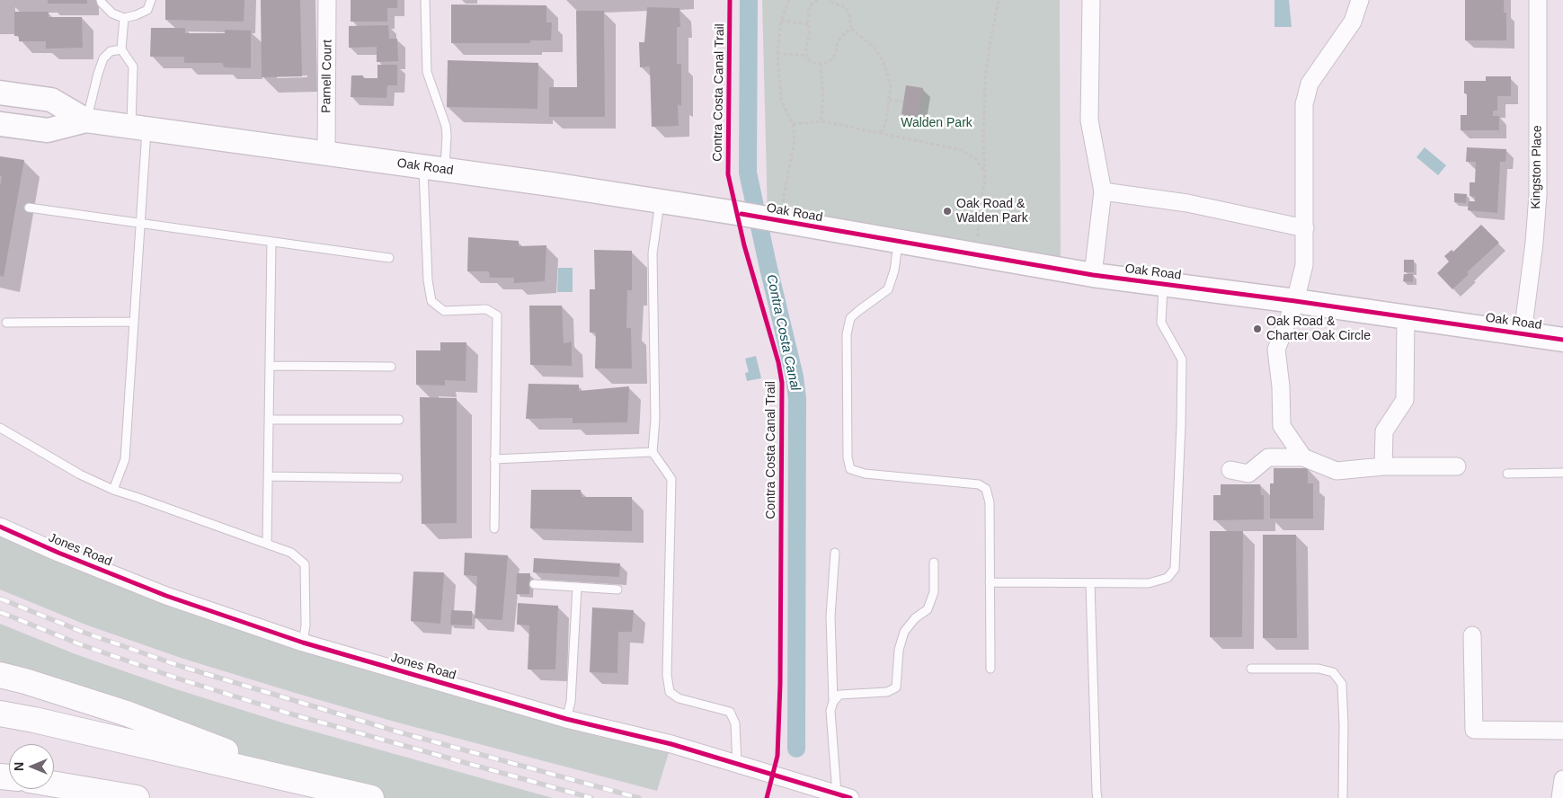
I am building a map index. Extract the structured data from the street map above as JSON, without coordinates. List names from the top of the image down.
{
  "streets": {
    "main road": ["Oak Road"],
    "street": ["Parnell Court", "Kingston Place", "Jones Road"],
    "cycle path": ["Contra Costa Canal Trail"]
  },
  "crossings": [
    ["Parnell Court", "Oak Road"],
    ["Oak Road", "Kingston Place"]
  ],
  "water": ["Contra Costa Canal"],
  "parks": ["Walden Park"],
  "places": ["Oak Road & Walden Park", "Oak Road & Charter Oak Circle"],
  "north": "left"
}
